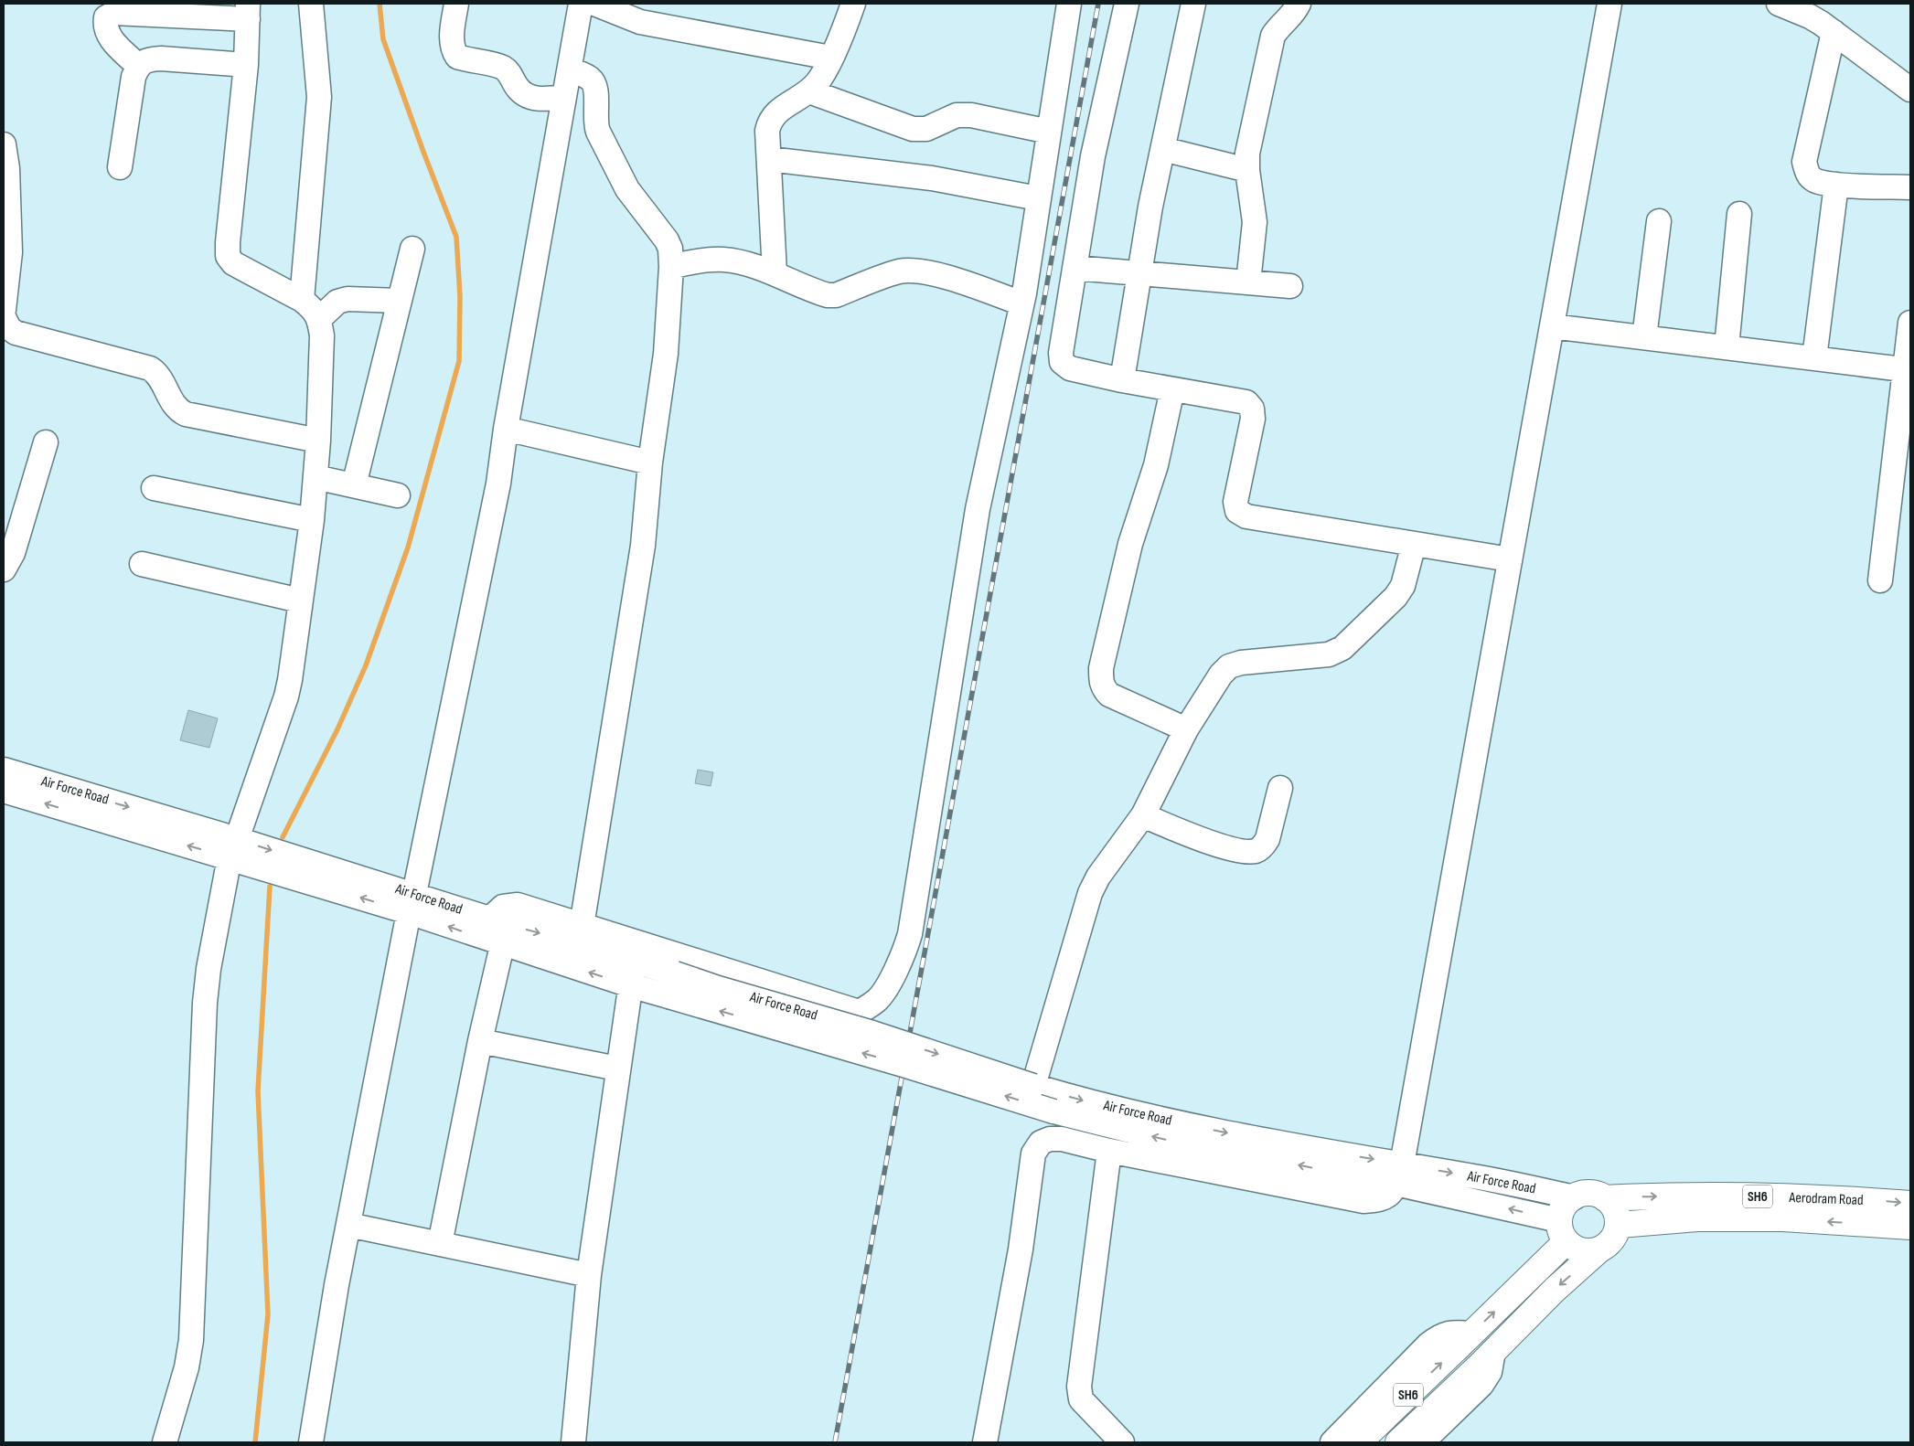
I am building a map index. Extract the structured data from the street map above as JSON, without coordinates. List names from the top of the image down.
{
  "streets": {
    "main road": ["SH6", "Aerodram Road"],
    "street": ["Air Force Road"]
  },
  "crossings": [
    ["Air Force Road", "SH6"],
    ["Air Force Road", "Aerodram Road"],
    ["SH6", "Aerodram Road"]
  ]
}
